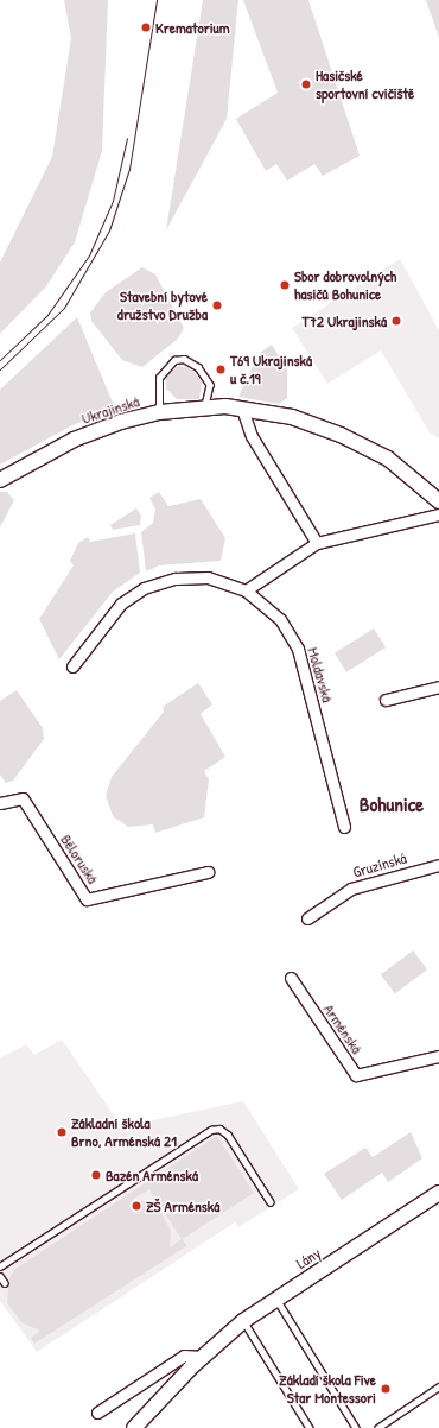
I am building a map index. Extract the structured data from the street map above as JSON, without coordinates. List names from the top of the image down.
{
  "streets": {
    "street": [
      "Ukrajinská",
      "Moldavská",
      "Běloruská",
      "Gruzínská",
      "Arménská",
      "Lány"
    ]
  },
  "districts": ["Bohunice"],
  "places": [
    "Krematorium",
    "Hasičské sportovní cvičiště",
    "Sbor dobrovolných hasičů Bohunice",
    "Stavební bytové družstvo Družba",
    "T72 Ukrajinská",
    "T69 Ukrajinská u č.19",
    "Základní škola Brno, Arménská 21",
    "Bazén Arménská",
    "ZŠ Arménská",
    "Základí škola Five Star Montessori"
  ]
}
